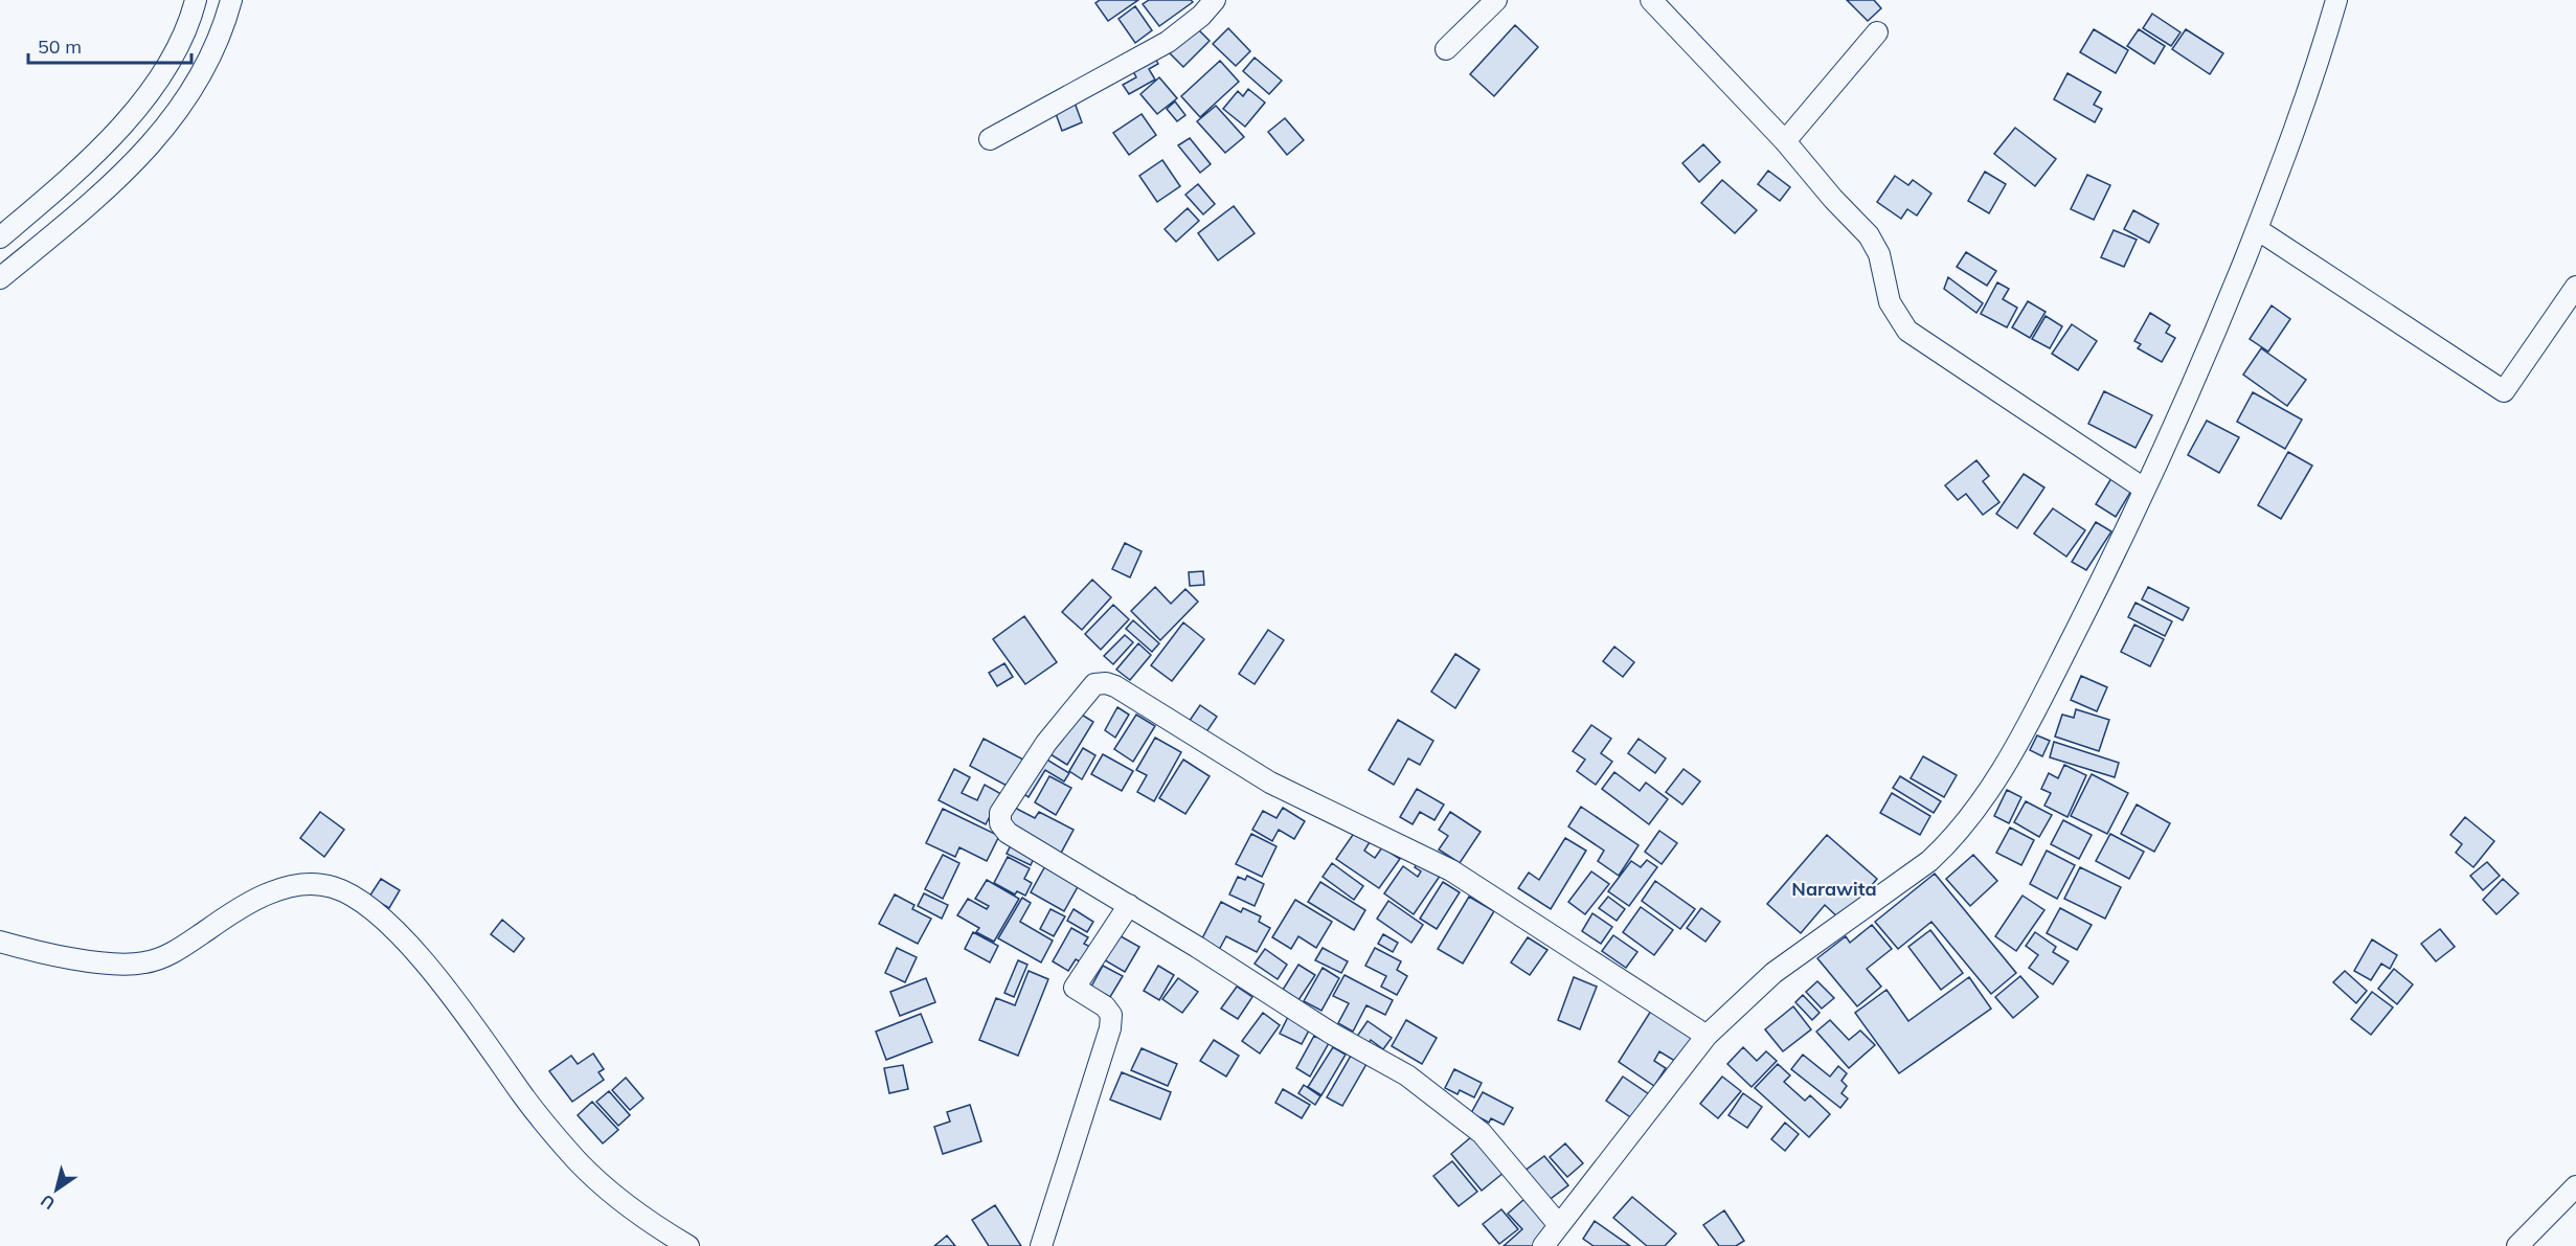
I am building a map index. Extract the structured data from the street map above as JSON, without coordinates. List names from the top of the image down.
{
  "districts": ["Narawita"],
  "scale_bar": "50 m",
  "north": "bottom left"
}
